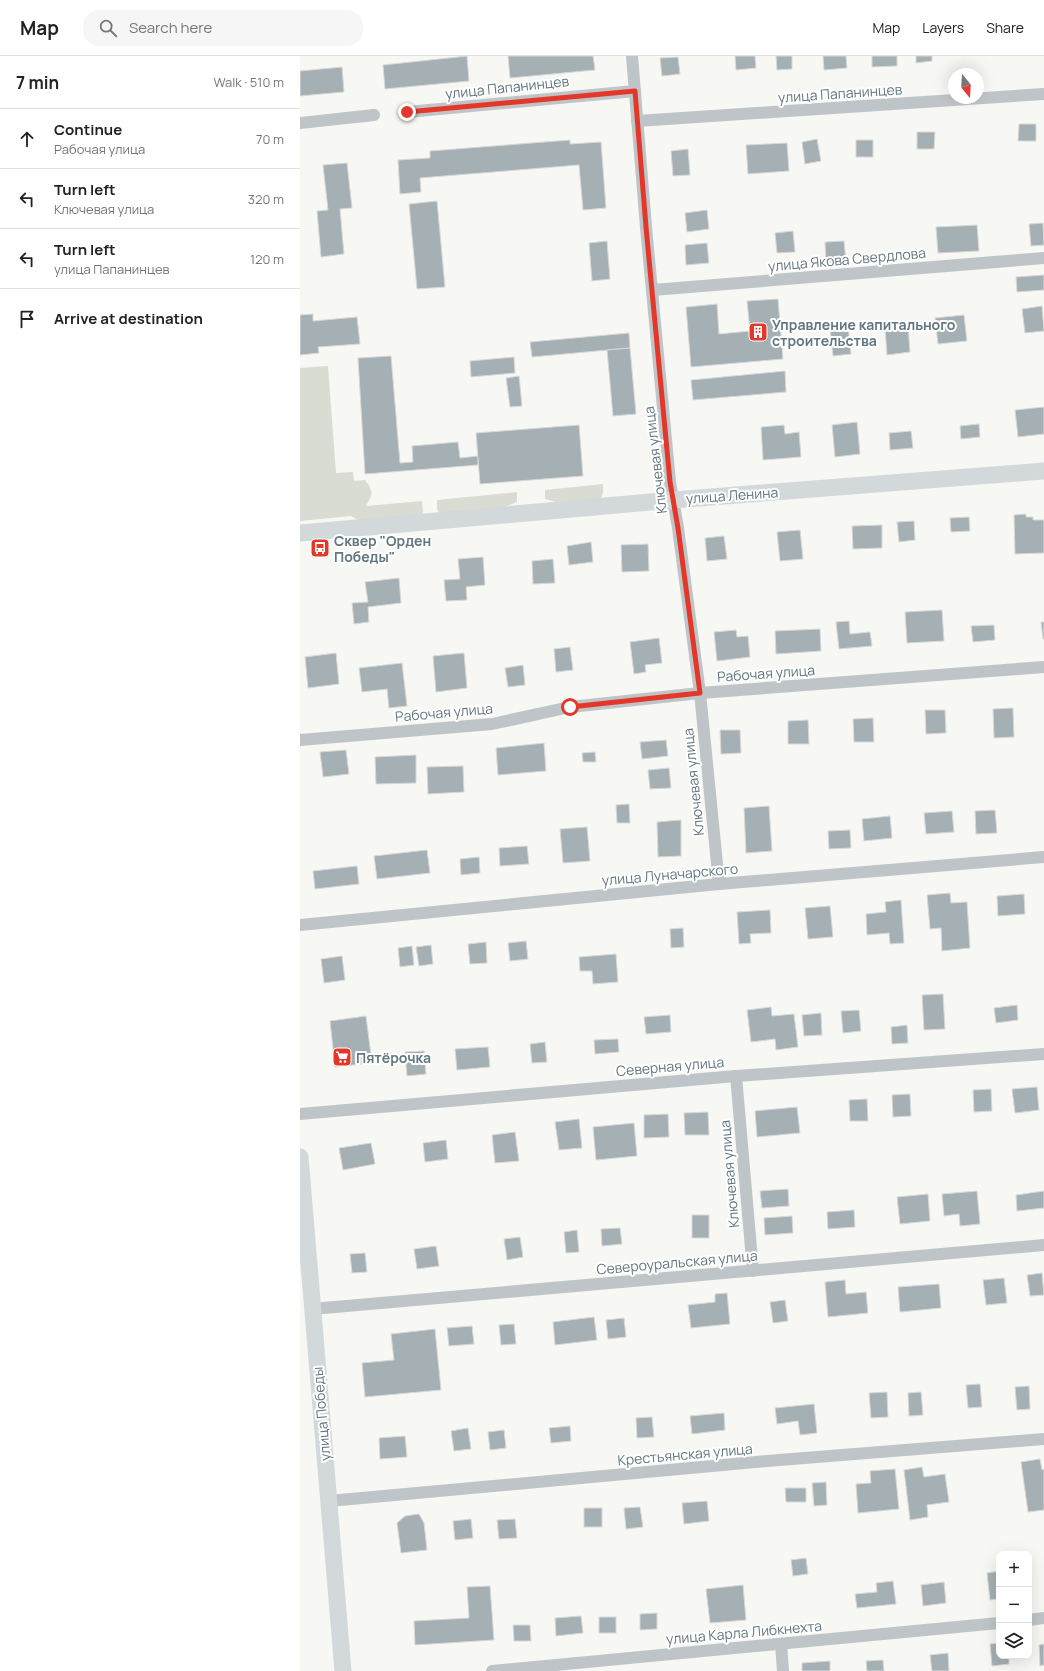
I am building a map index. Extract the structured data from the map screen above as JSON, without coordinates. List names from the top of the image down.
{
  "streets": {
    "main road": ["улица Ленина", "улица Победы"],
    "street": [
      "улица Папанинцев",
      "улица Якова Свердлова",
      "Ключевая улица",
      "Рабочая улица",
      "улица Луначарского",
      "Северная улица",
      "Североуральская улица",
      "Крестьянская улица",
      "улица Карла Либкнехта"
    ]
  },
  "crossings": [
    ["улица Папанинцев", "Ключевая улица"],
    ["улица Якова Свердлова", "Ключевая улица"],
    ["Ключевая улица", "улица Ленина"],
    ["Ключевая улица", "Рабочая улица"],
    ["Ключевая улица", "улица Луначарского"],
    ["Ключевая улица", "Северная улица"],
    ["Ключевая улица", "Североуральская улица"],
    ["Североуральская улица", "улица Победы"],
    ["улица Победы", "Крестьянская улица"]
  ],
  "places": {
    "building": ["Управление капитального строительства"],
    "bus stop": ["Сквер \"Орден Победы\""],
    "supermarket": ["Пятёрочка"]
  },
  "north": "bottom",
  "page": {
    "header": "Map",
    "search": "Search here",
    "nav": ["Map", "Layers", "Share"],
    "heading": ["7 min", "Walk · 510 m"],
    "list": [
      ["Continue", "Рабочая улица", "70 m"],
      ["Turn left", "Ключевая улица", "320 m"],
      ["Turn left", "улица Папанинцев", "120 m"],
      "Arrive at destination"
    ],
    "map_buttons": ["+", "−"]
  }
}
